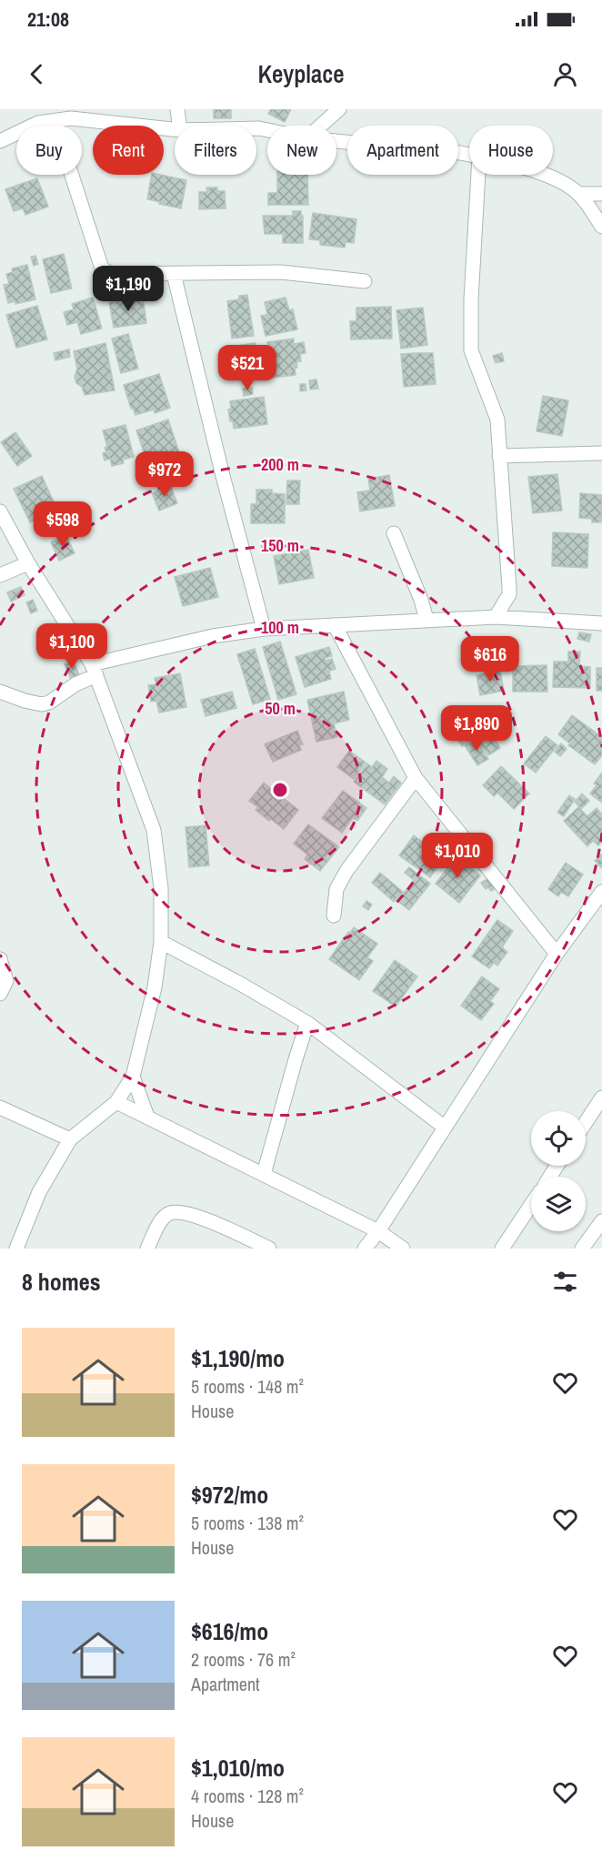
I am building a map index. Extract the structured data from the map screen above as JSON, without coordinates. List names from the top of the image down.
{
  "page": {
    "status": "21:08",
    "header": "Keyplace",
    "chip": [
      "Buy",
      "Rent",
      "Filters",
      "New",
      "Apartment",
      "House"
    ],
    "price": [
      "$1,190",
      "$521",
      "$972",
      "$598",
      "$1,100",
      "$616",
      "$1,890",
      "$1,010"
    ],
    "heading": "8 homes",
    "list": [
      {
        "name": "$1,190/mo",
        "note": "5 rooms · 148 m² · House"
      },
      {
        "name": "$972/mo",
        "note": "5 rooms · 138 m² · House"
      },
      {
        "name": "$616/mo",
        "note": "2 rooms · 76 m² · Apartment"
      },
      {
        "name": "$1,010/mo",
        "note": "4 rooms · 128 m² · House"
      }
    ]
  },
  "rings": [
    "200 m",
    "150 m",
    "100 m",
    "50 m"
  ]
}
